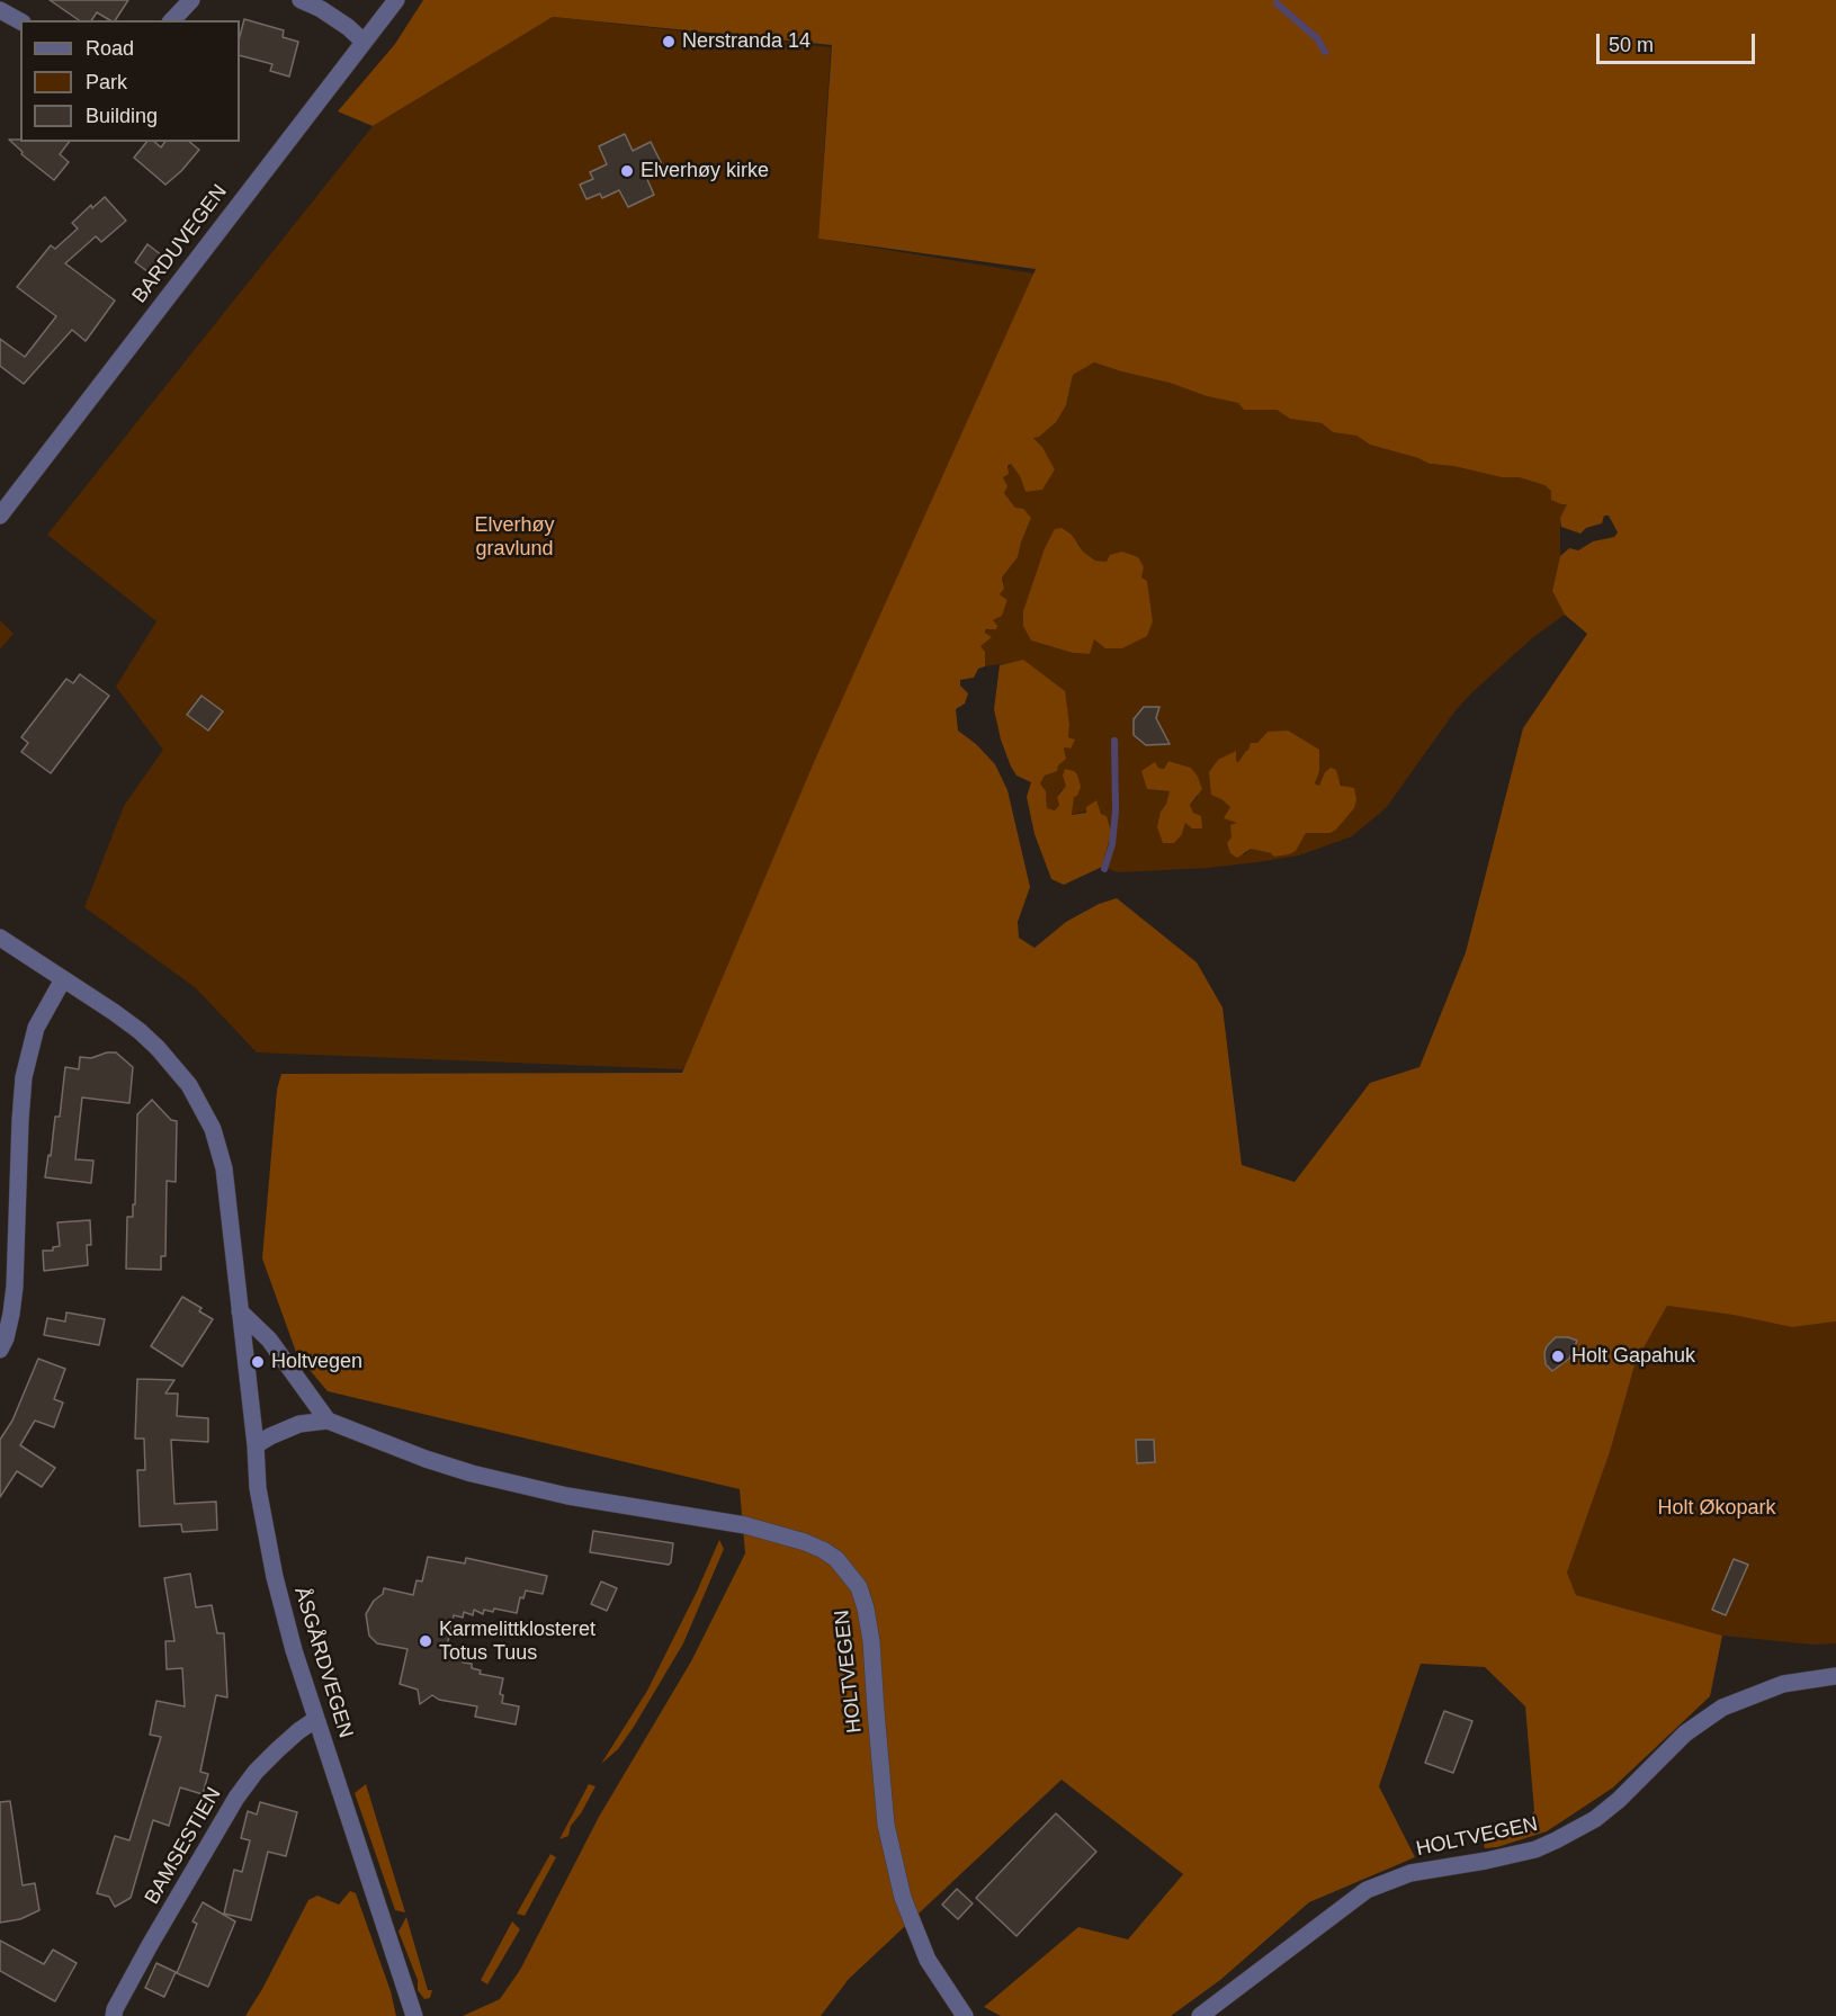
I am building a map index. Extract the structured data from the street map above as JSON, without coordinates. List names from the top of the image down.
{
  "streets": {
    "street": [
      "BARDUVEGEN",
      "ÅSGÅRDVEGEN",
      "HOLTVEGEN",
      "BAMSESTIEN"
    ]
  },
  "crossings": [
    ["ÅSGÅRDVEGEN", "BAMSESTIEN"]
  ],
  "parks": ["Elverhøy gravlund", "Holt Økopark"],
  "places": [
    "Nerstranda 14",
    "Elverhøy kirke",
    "Holt Gapahuk",
    "Holtvegen",
    "Karmelittklosteret Totus Tuus"
  ],
  "legend": ["Road", "Park", "Building"],
  "scale_bar": "50 m"
}
